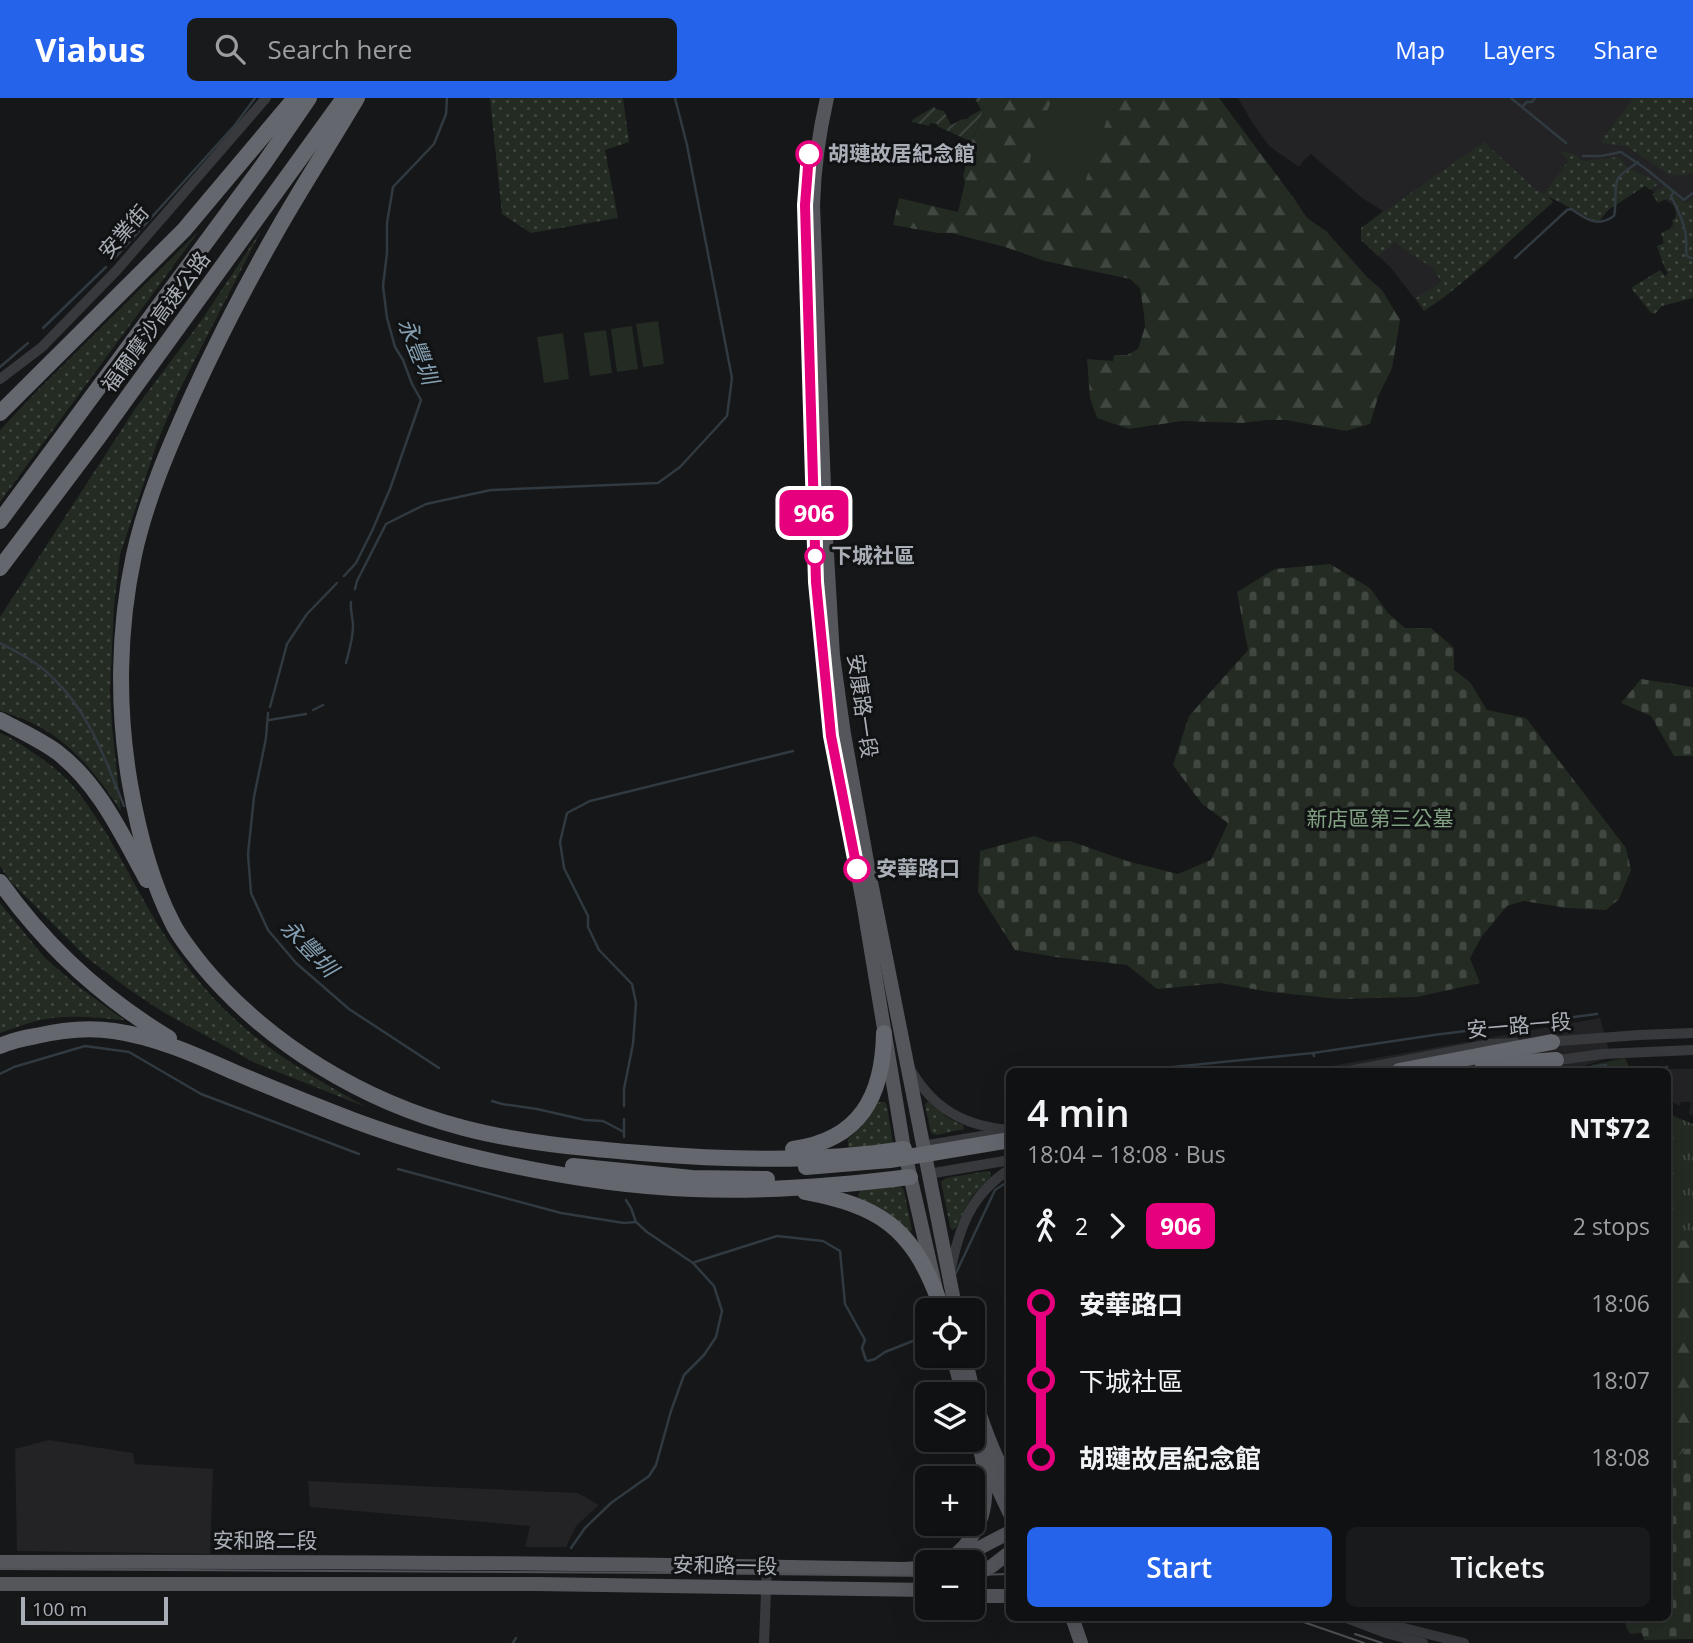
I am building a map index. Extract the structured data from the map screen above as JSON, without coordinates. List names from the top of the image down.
{
  "streets": {
    "highway": ["福爾摩沙高速公路"],
    "main road": ["安康路一段", "安和路二段", "安和路一段"],
    "street": ["安業街", "安一路一段"]
  },
  "crossings": [
    ["安和路二段", "安和路一段"]
  ],
  "water": ["永豐圳"],
  "parks": ["新店區第三公墓"],
  "places": ["胡璉故居紀念館", "下城社區", "安華路口"],
  "lines": ["bus line 906"],
  "scale_bar": "100 m",
  "page": {
    "header": "Viabus",
    "search": "Search here",
    "nav": ["Map", "Layers", "Share"],
    "on_map": "906",
    "heading": ["4 min", "18:04 – 18:08 · Bus", "NT$72"],
    "legs": ["2", "906", "2 stops"],
    "list": [
      {
        "name": "安華路口",
        "value": "18:06"
      },
      {
        "name": "下城社區",
        "value": "18:07"
      },
      {
        "name": "胡璉故居紀念館",
        "value": "18:08"
      }
    ],
    "map_buttons": ["+", "−"],
    "buttons": ["Start", "Tickets"],
    "scale": "100 m"
  }
}
